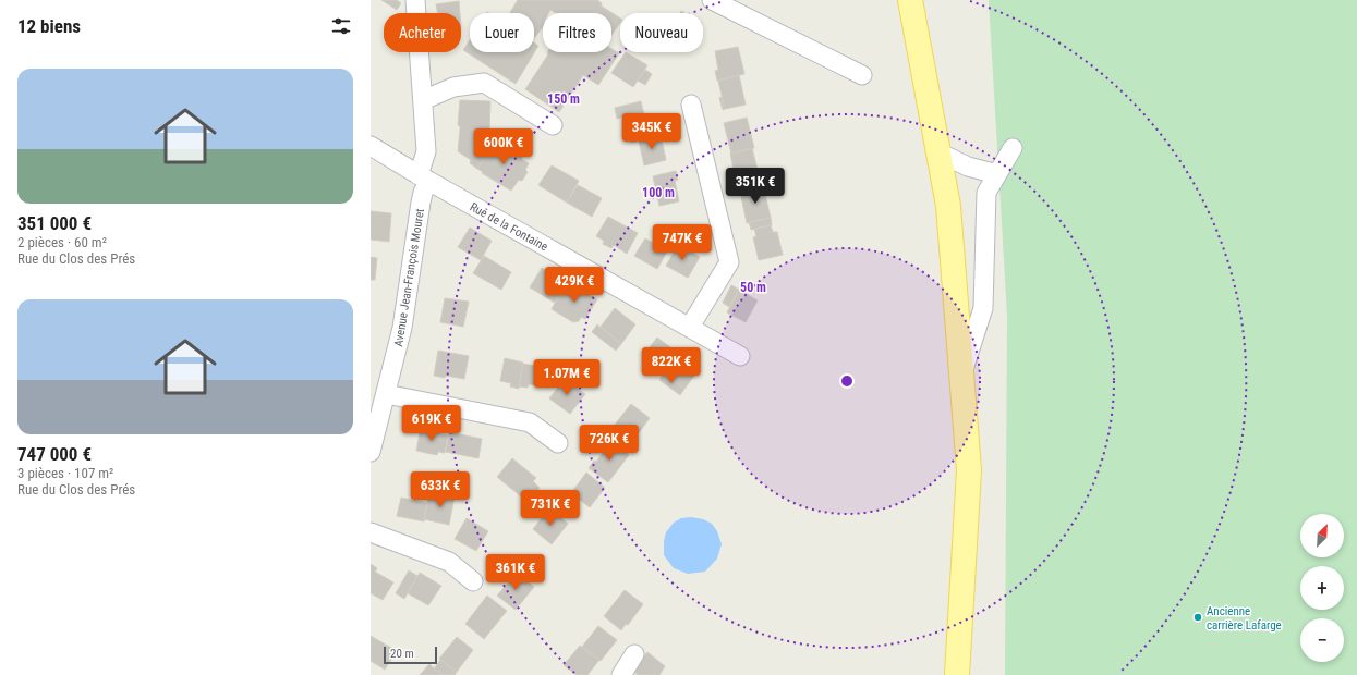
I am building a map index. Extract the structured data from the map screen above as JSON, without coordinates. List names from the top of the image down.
{
  "streets": {
    "street": ["Rue de la Fontaine", "Avenue Jean-François Mouret"]
  },
  "crossings": [
    ["Rue de la Fontaine", "Avenue Jean-François Mouret"]
  ],
  "places": ["Ancienne carrière Lafarge"],
  "scale_bar": "20 m",
  "north": "top right",
  "page": {
    "heading": "12 biens",
    "chip": [
      "Acheter",
      "Louer",
      "Filtres",
      "Nouveau"
    ],
    "list": [
      {
        "name": "351 000 €",
        "note": "2 pièces · 60 m² · Rue du Clos des Prés"
      },
      {
        "name": "747 000 €",
        "note": "3 pièces · 107 m² · Rue du Clos des Prés"
      }
    ],
    "price": [
      "345K €",
      "600K €",
      "351K €",
      "747K €",
      "429K €",
      "822K €",
      "1.07M €",
      "619K €",
      "726K €",
      "633K €",
      "731K €",
      "361K €"
    ],
    "map_buttons": ["+", "−"],
    "scale": "20 m"
  },
  "rings": ["150 m", "100 m", "50 m"]
}
